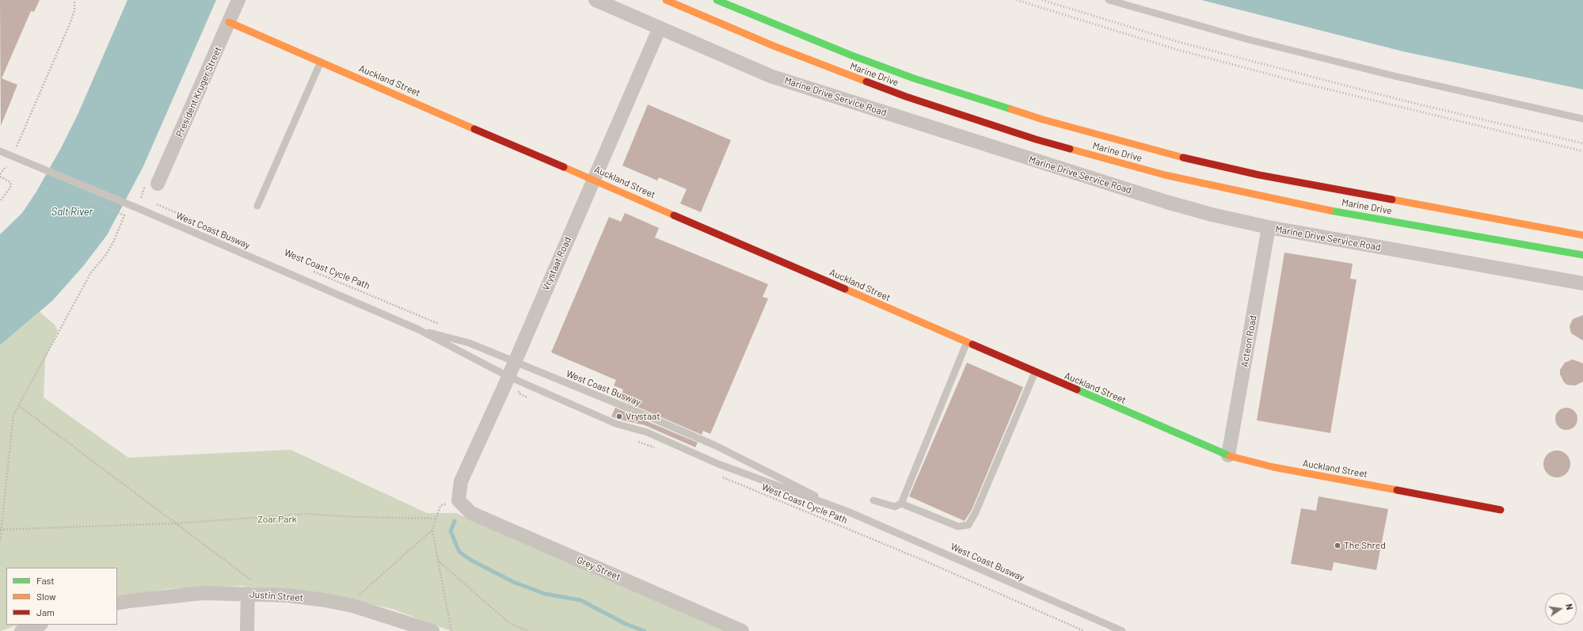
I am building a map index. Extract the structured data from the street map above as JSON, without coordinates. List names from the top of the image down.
{
  "streets": {
    "main road": ["Marine Drive", "Auckland Street"],
    "street": [
      "President Kruger Street",
      "Marine Drive Service Road",
      "Vrystaat Road",
      "Acteon Road",
      "Grey Street",
      "Justin Street"
    ],
    "lane": ["West Coast Busway"],
    "path": ["West Coast Cycle Path"]
  },
  "crossings": [
    ["Auckland Street", "President Kruger Street"],
    ["Auckland Street", "Vrystaat Road"],
    ["Auckland Street", "Acteon Road"],
    ["Marine Drive Service Road", "Vrystaat Road"],
    ["Marine Drive Service Road", "Acteon Road"],
    ["West Coast Busway", "Vrystaat Road"],
    ["Vrystaat Road", "Grey Street"]
  ],
  "water": ["Salt River"],
  "parks": ["Zoar Park"],
  "places": ["Vrystaat", "The Shred"],
  "legend": ["Fast", "Slow", "Jam"],
  "north": "right"
}
